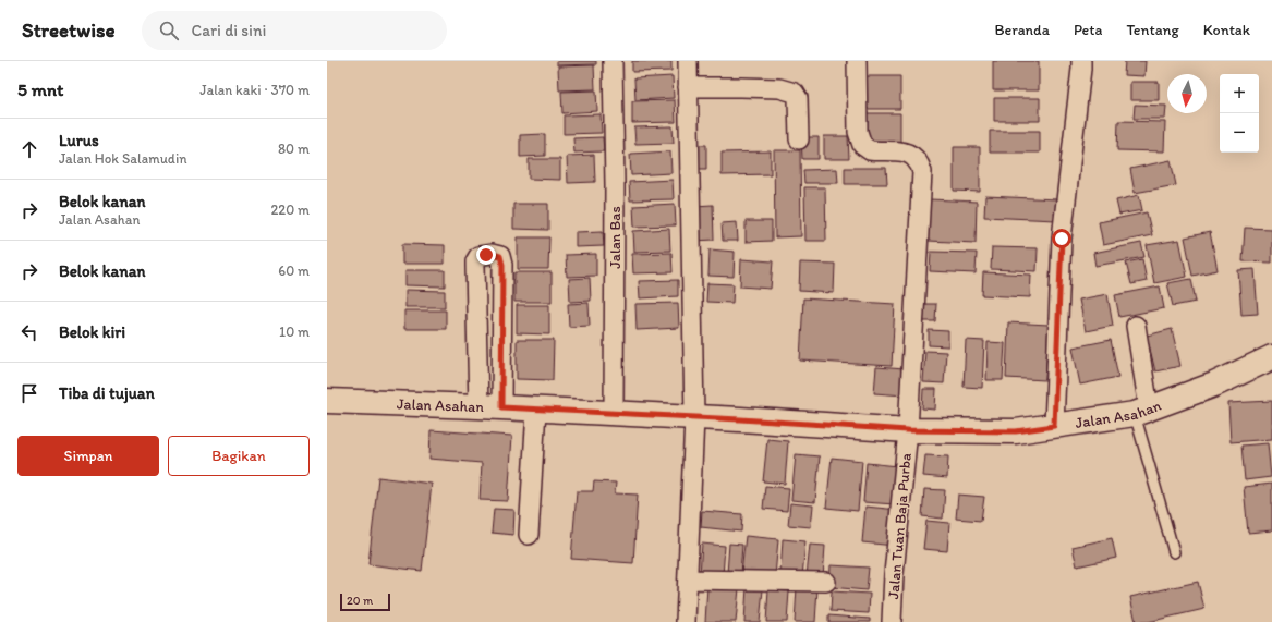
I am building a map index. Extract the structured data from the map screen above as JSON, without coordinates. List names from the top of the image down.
{
  "streets": {
    "main road": ["Jalan Asahan"],
    "street": ["Jalan Bas", "Jalan Tuan Baja Purba"]
  },
  "crossings": [
    ["Jalan Bas", "Jalan Asahan"],
    ["Jalan Asahan", "Jalan Tuan Baja Purba"]
  ],
  "scale_bar": "20 m",
  "north": "bottom",
  "page": {
    "header": "Streetwise",
    "search": "Cari di sini",
    "nav": [
      "Beranda",
      "Peta",
      "Tentang",
      "Kontak"
    ],
    "heading": ["5 mnt", "Jalan kaki · 370 m"],
    "map_buttons": ["+", "−"],
    "list": [
      ["Lurus", "Jalan Hok Salamudin", "80 m"],
      ["Belok kanan", "Jalan Asahan", "220 m"],
      ["Belok kanan", "60 m"],
      ["Belok kiri", "10 m"],
      "Tiba di tujuan"
    ],
    "buttons": ["Simpan", "Bagikan"],
    "scale": "20 m"
  }
}
